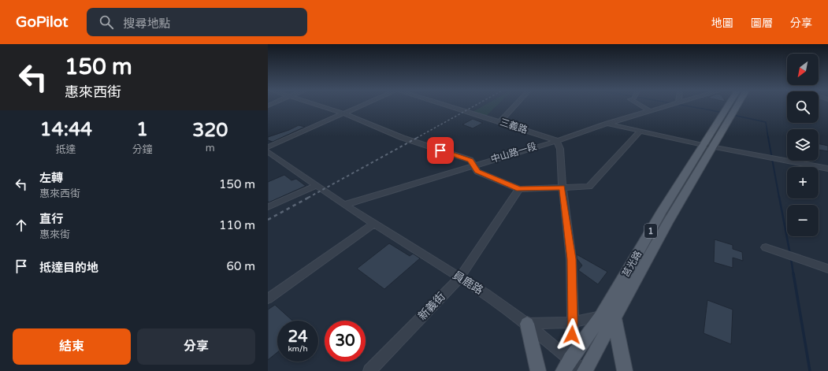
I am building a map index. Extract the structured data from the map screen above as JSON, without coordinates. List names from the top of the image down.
{
  "streets": {
    "main road": ["1", "莒光路"],
    "street": [
      "三義路",
      "中山路一段",
      "員鹿路",
      "新義街"
    ]
  },
  "crossings": [
    ["三義路", "中山路一段"],
    ["中山路一段", "員鹿路"],
    ["莒光路", "員鹿路"],
    ["員鹿路", "新義街"]
  ],
  "north": "bottom left",
  "page": {
    "header": "GoPilot",
    "search": "搜尋地點",
    "nav": ["地圖", "圖層", "分享"],
    "turn": ["150 m", "惠來西街"],
    "map_buttons": ["+", "−"],
    "eta": [
      "14:44",
      "抵達",
      "1",
      "分鐘",
      "320",
      "m"
    ],
    "list": [
      {
        "name": "左轉",
        "note": "惠來西街",
        "value": "150 m"
      },
      {
        "name": "直行",
        "note": "惠來街",
        "value": "110 m"
      },
      {
        "name": "抵達目的地",
        "value": "60 m"
      }
    ],
    "speed": "24 km/h",
    "limit": "30",
    "buttons": ["結束", "分享"]
  }
}
